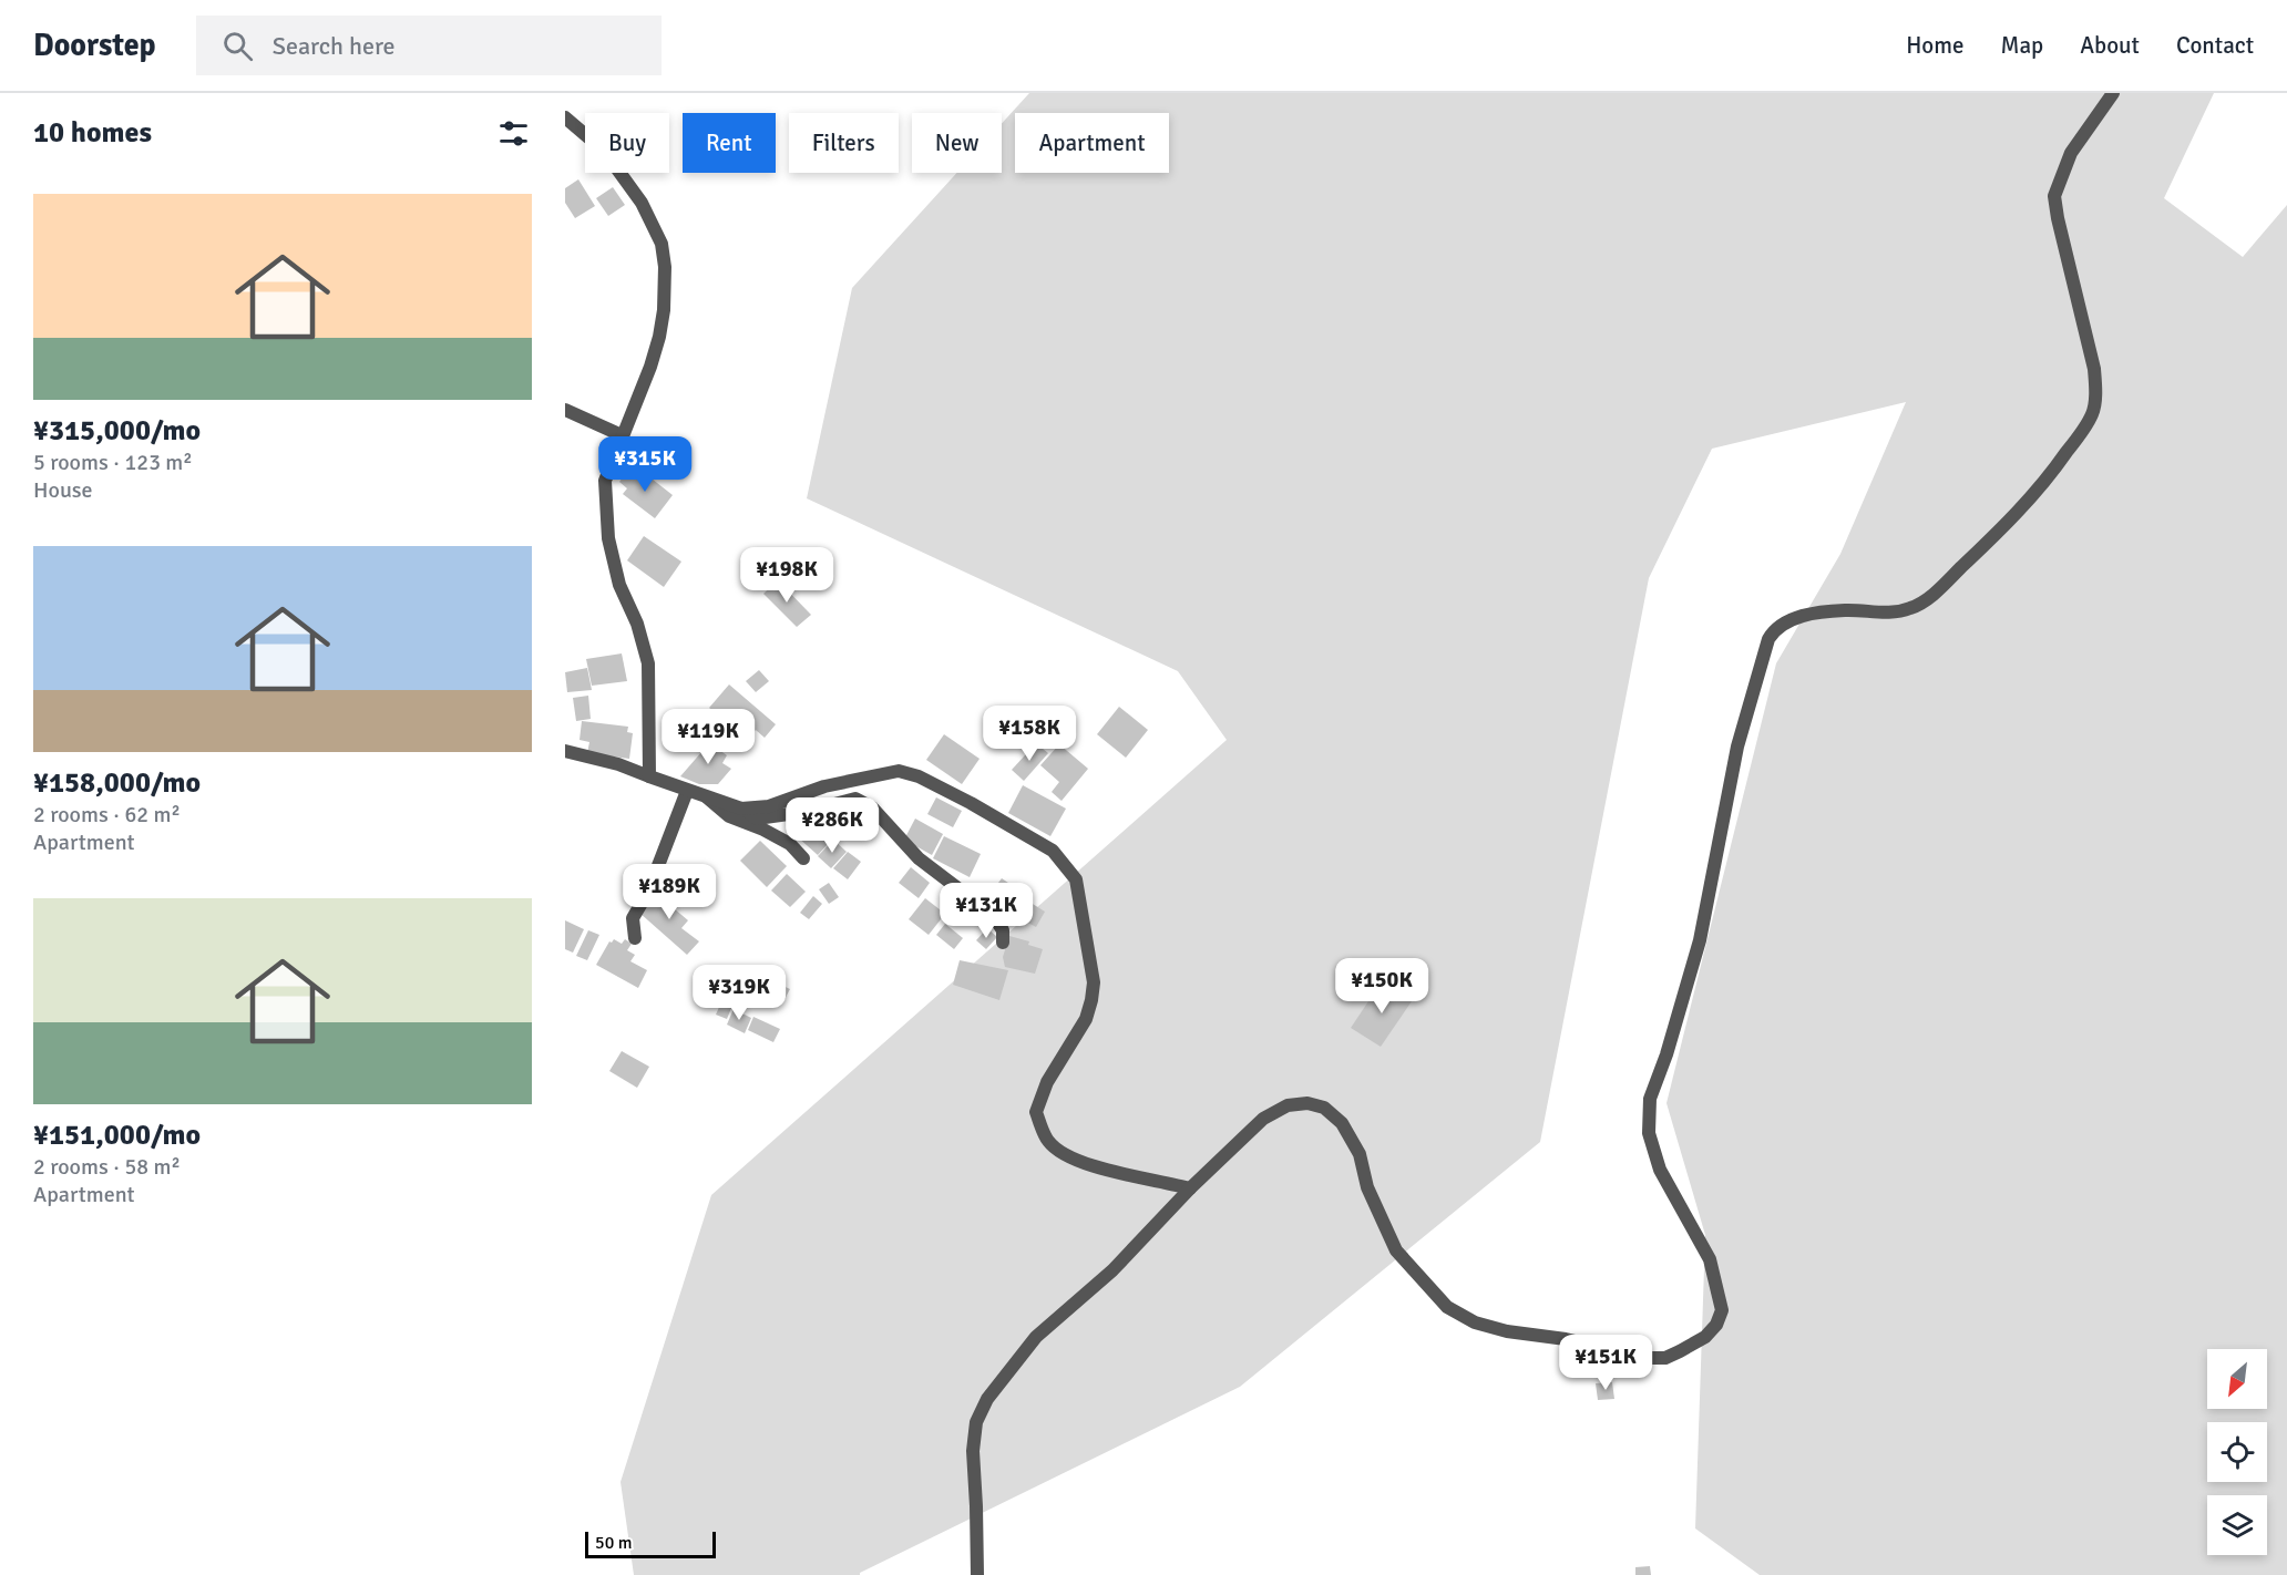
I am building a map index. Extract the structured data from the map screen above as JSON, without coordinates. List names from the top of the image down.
{
  "scale_bar": "50 m",
  "north": "bottom left",
  "page": {
    "header": "Doorstep",
    "search": "Search here",
    "nav": [
      "Home",
      "Map",
      "About",
      "Contact"
    ],
    "heading": "10 homes",
    "chip": [
      "Buy",
      "Rent",
      "Filters",
      "New",
      "Apartment"
    ],
    "list": [
      {
        "name": "¥315,000/mo",
        "note": "5 rooms · 123 m² · House"
      },
      {
        "name": "¥158,000/mo",
        "note": "2 rooms · 62 m² · Apartment"
      },
      {
        "name": "¥151,000/mo",
        "note": "2 rooms · 58 m² · Apartment"
      }
    ],
    "price": [
      "¥315K",
      "¥198K",
      "¥158K",
      "¥119K",
      "¥286K",
      "¥189K",
      "¥131K",
      "¥150K",
      "¥319K",
      "¥151K"
    ],
    "scale": "50 m"
  }
}
